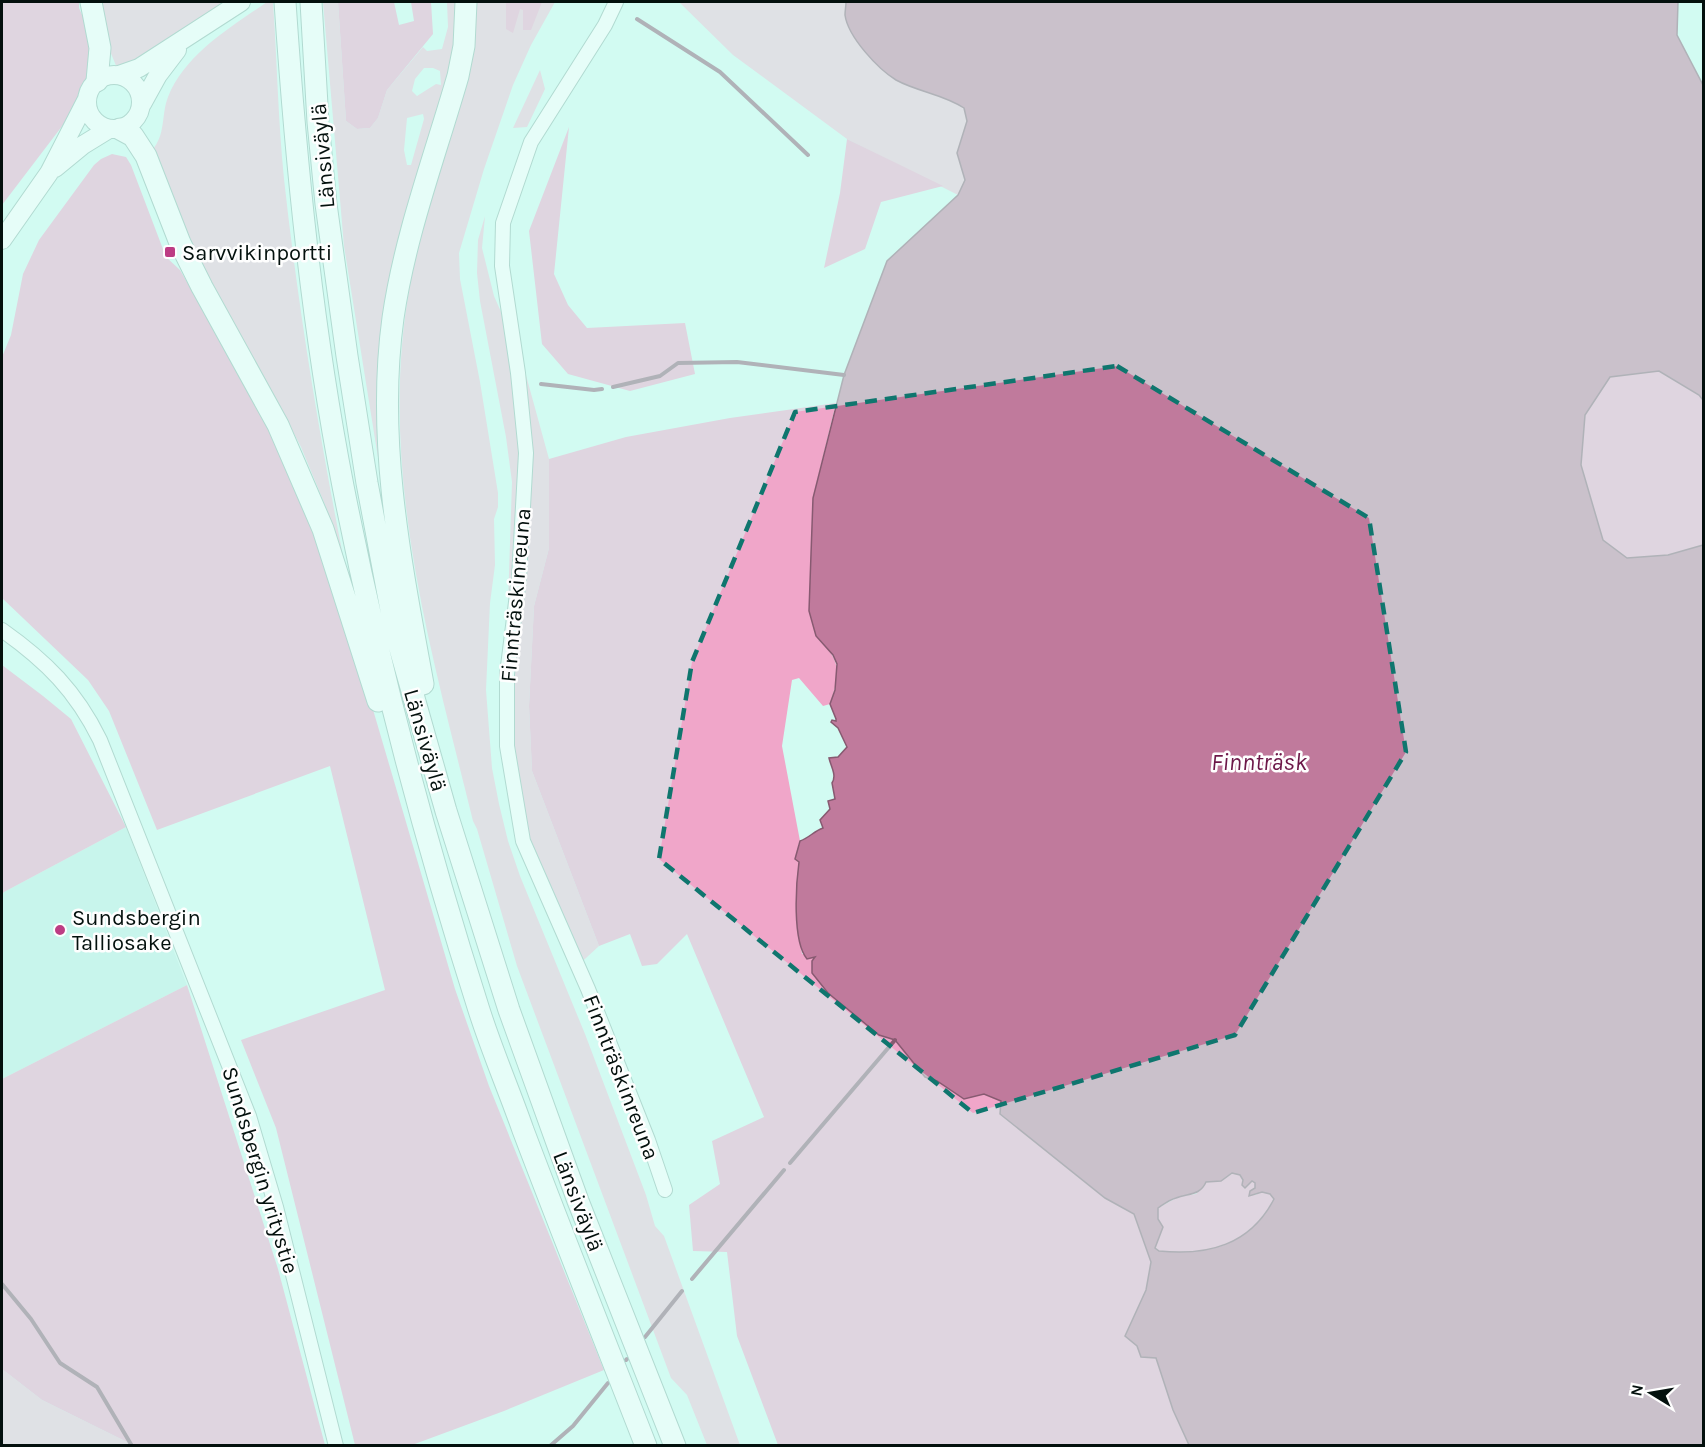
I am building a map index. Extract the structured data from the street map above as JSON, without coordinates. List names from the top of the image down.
{
  "streets": {
    "highway": ["Länsiväylä"],
    "street": ["Finnträskinreuna", "Sundsbergin yritystie"]
  },
  "water": ["Finnträsk"],
  "places": {
    "transit": ["Sarvvikinportti"],
    "other": ["Sundsbergin Talliosake"]
  },
  "north": "left"
}
